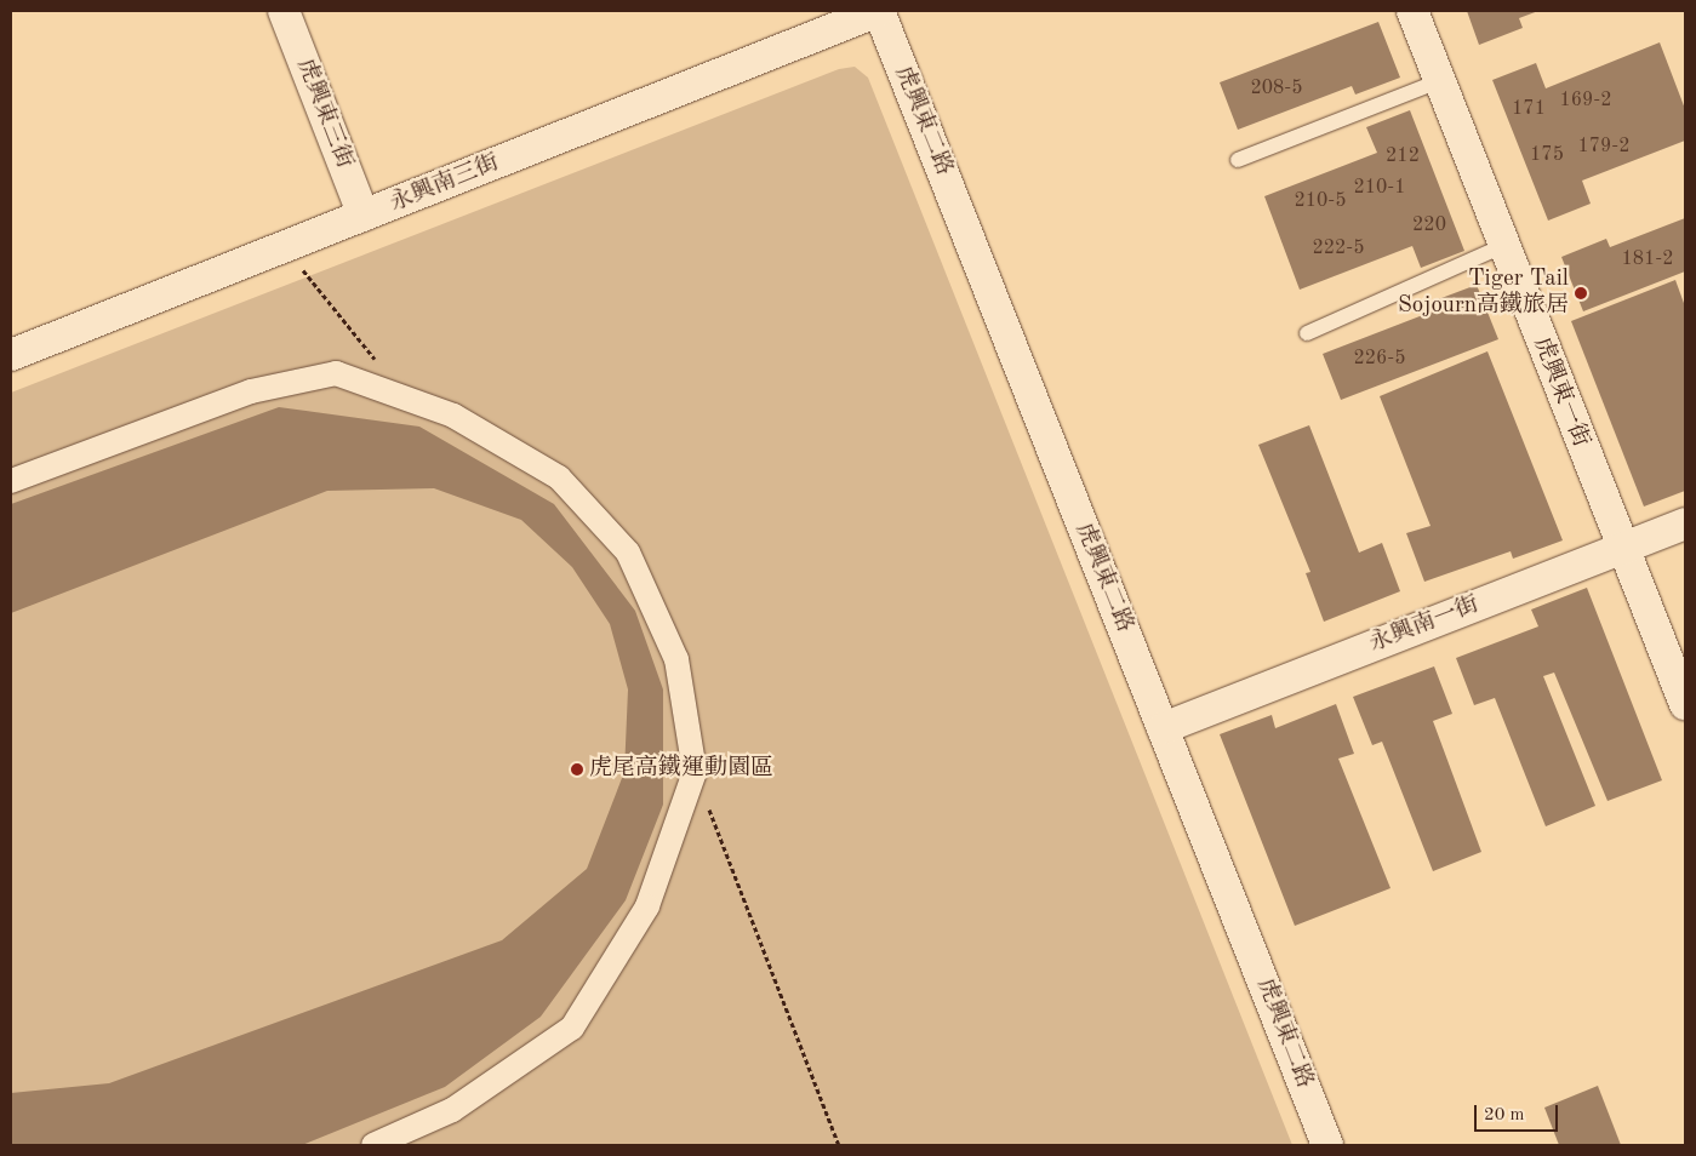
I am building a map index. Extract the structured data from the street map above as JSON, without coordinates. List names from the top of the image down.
{
  "streets": {
    "street": [
      "虎興東三街",
      "虎興東二路",
      "永興南三街",
      "虎興東一街",
      "永興南一街"
    ]
  },
  "crossings": [
    ["虎興東三街", "永興南三街"],
    ["虎興東二路", "永興南三街"],
    ["虎興東二路", "永興南一街"],
    ["虎興東一街", "永興南一街"]
  ],
  "places": ["Tiger Tail Sojourn高鐵旅居", "虎尾高鐵運動園區"],
  "house_numbers": [
    "208-5",
    "169-2",
    "171",
    "179-2",
    "175",
    "212",
    "210-1",
    "210-5",
    "220",
    "222-5",
    "181-2",
    "226-5"
  ],
  "scale_bar": "20 m"
}
